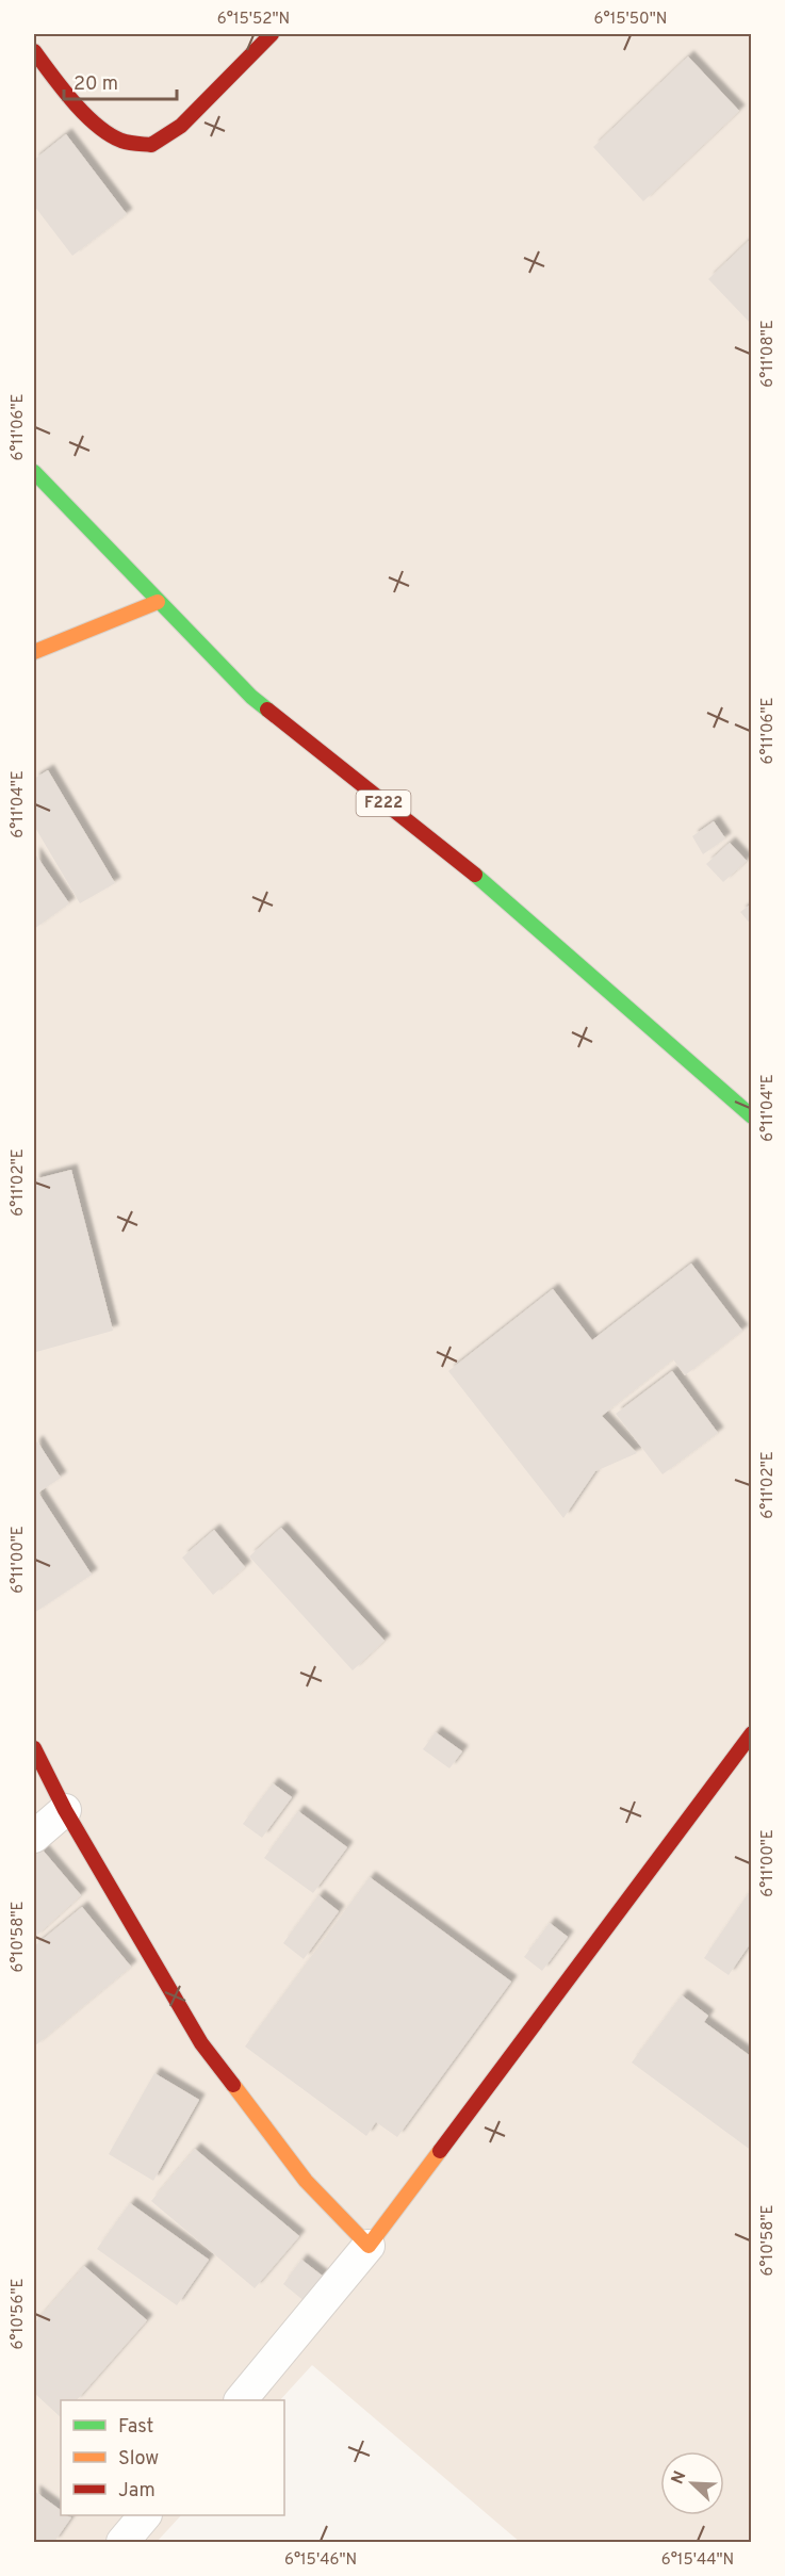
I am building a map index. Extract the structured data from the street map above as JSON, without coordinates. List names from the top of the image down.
{
  "streets": {
    "street": ["F222"]
  },
  "legend": ["Fast", "Slow", "Jam"],
  "scale_bar": "20 m",
  "north": "top left",
  "coordinates": [
    "6°15'52\"N",
    "6°15'50\"N",
    "6°11'08\"E",
    "6°11'06\"E",
    "6°11'04\"E",
    "6°11'02\"E",
    "6°11'00\"E",
    "6°10'58\"E",
    "6°10'56\"E",
    "6°15'46\"N",
    "6°15'44\"N"
  ]
}
